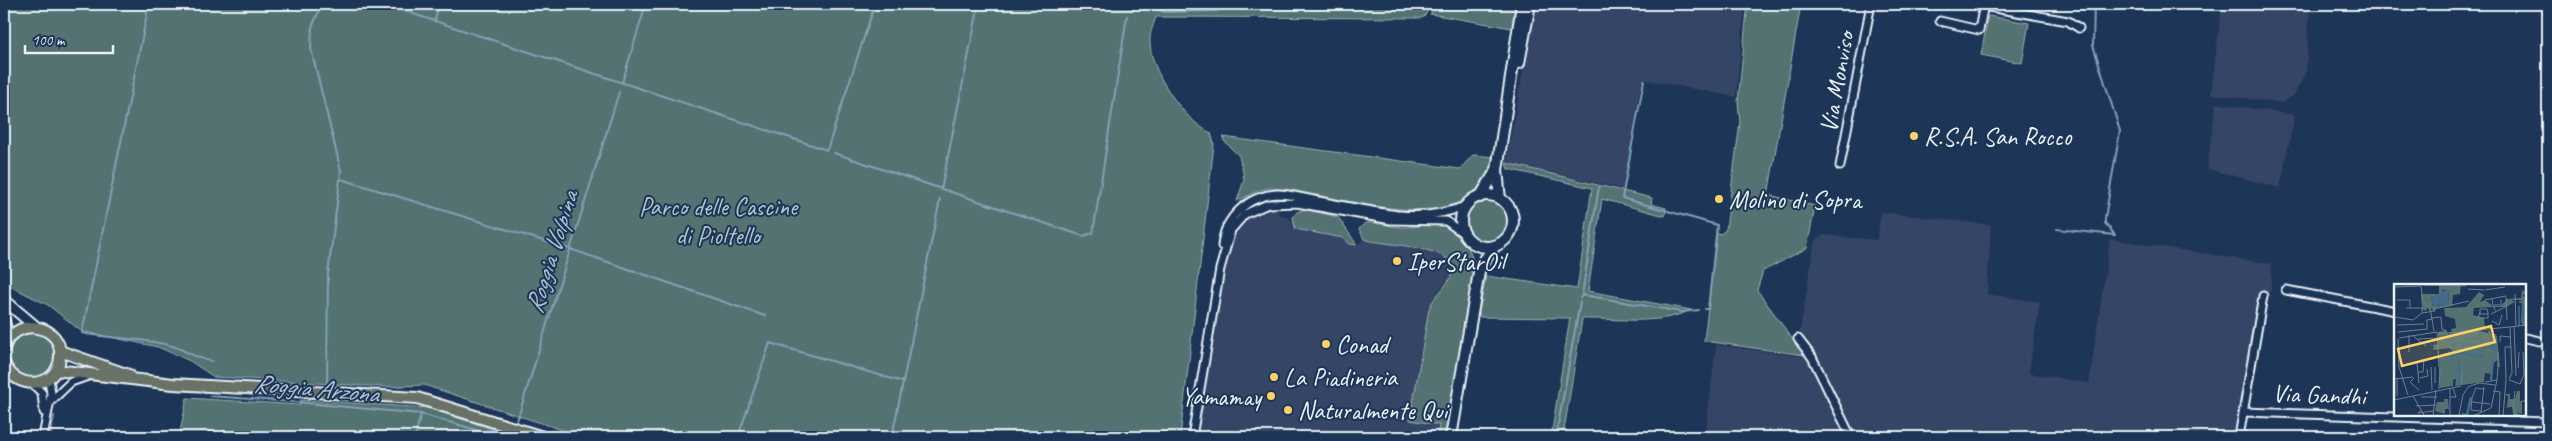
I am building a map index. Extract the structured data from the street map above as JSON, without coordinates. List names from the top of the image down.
{
  "streets": {
    "street": ["Via Monviso", "Via Gandhi"]
  },
  "water": ["Roggia Volpina", "Roggia Arzona"],
  "parks": ["Parco delle Cascine di Pioltello"],
  "places": [
    "R.S.A. San Rocco",
    "Molino di Sopra",
    "IperStarOil",
    "Conad",
    "La Piadineria",
    "Yamamay",
    "Naturalmente Qui"
  ],
  "scale_bar": "100 m"
}
